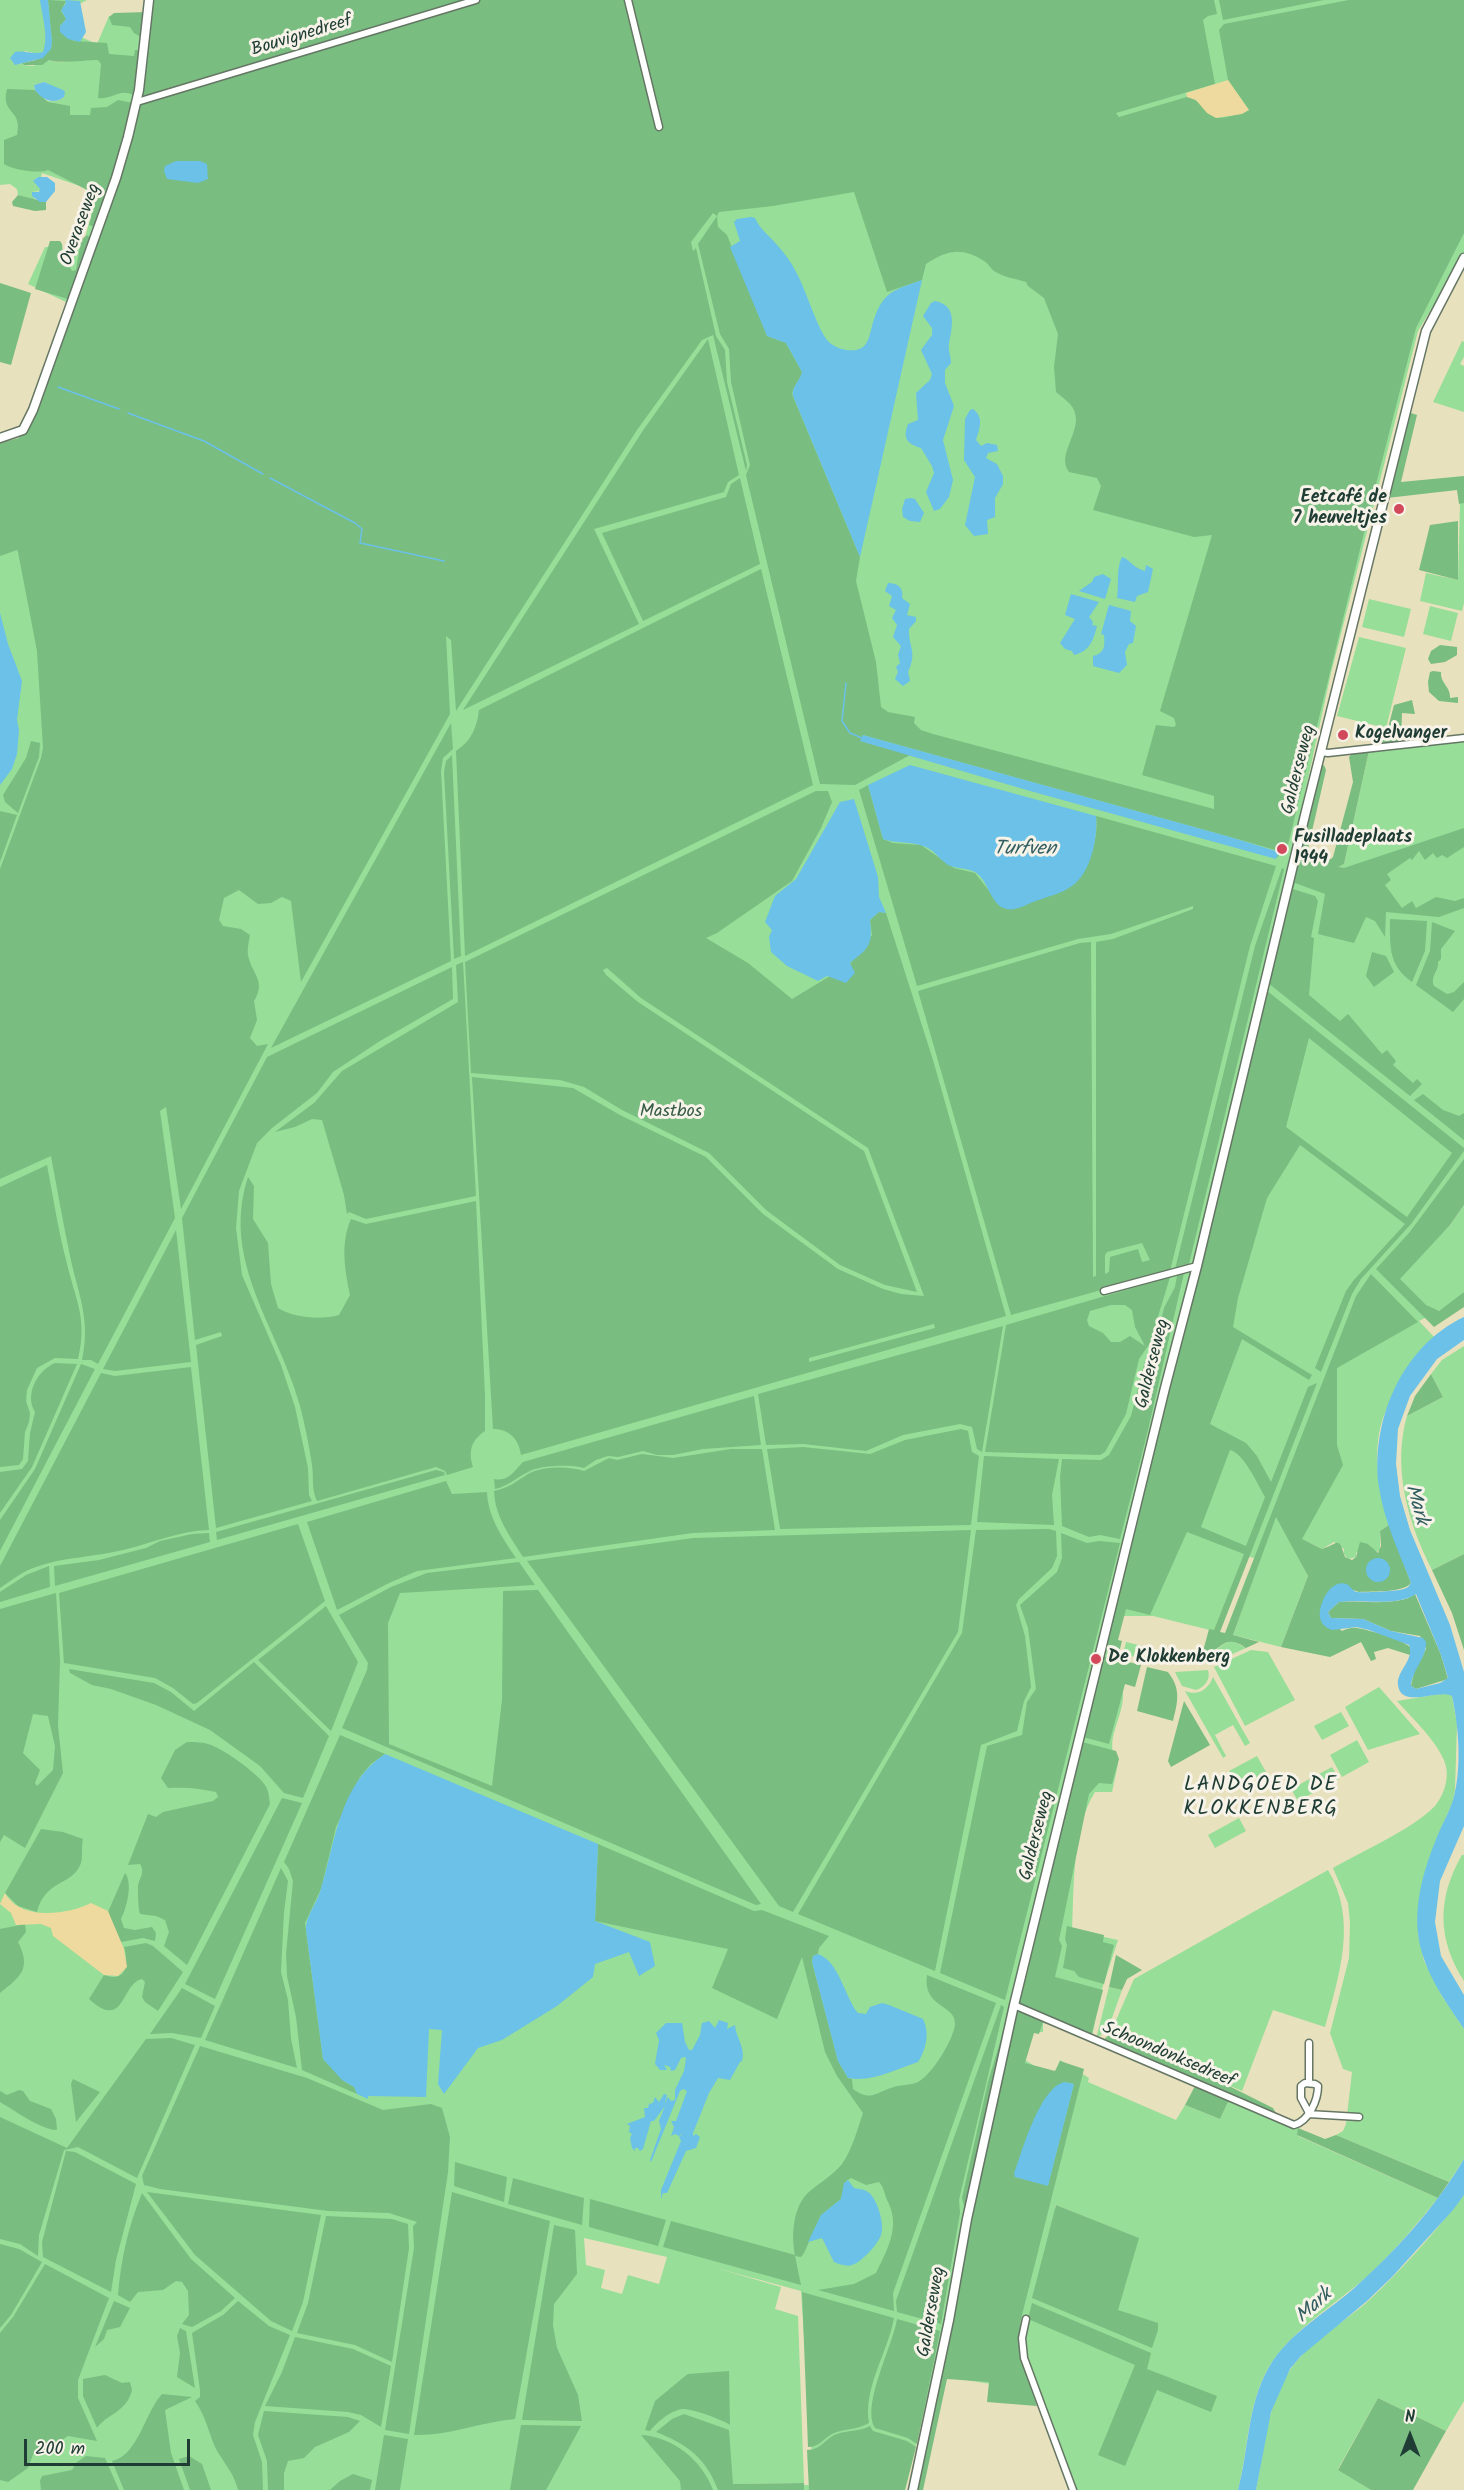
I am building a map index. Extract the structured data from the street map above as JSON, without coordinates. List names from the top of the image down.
{
  "streets": {
    "street": [
      "Bouvignedreef",
      "Overaseweg",
      "Galderseweg",
      "Schoondonksedreef"
    ]
  },
  "crossings": [
    ["Bouvignedreef", "Overaseweg"],
    ["Galderseweg", "Schoondonksedreef"]
  ],
  "districts": ["LANDGOED DE KLOKKENBERG"],
  "water": ["Turfven", "Mark"],
  "parks": ["Mastbos"],
  "places": [
    "Eetcafé de 7 heuveltjes",
    "Kogelvanger",
    "Fusilladeplaats 1944",
    "De Klokkenberg"
  ],
  "scale_bar": "200 m",
  "north": "top"
}
